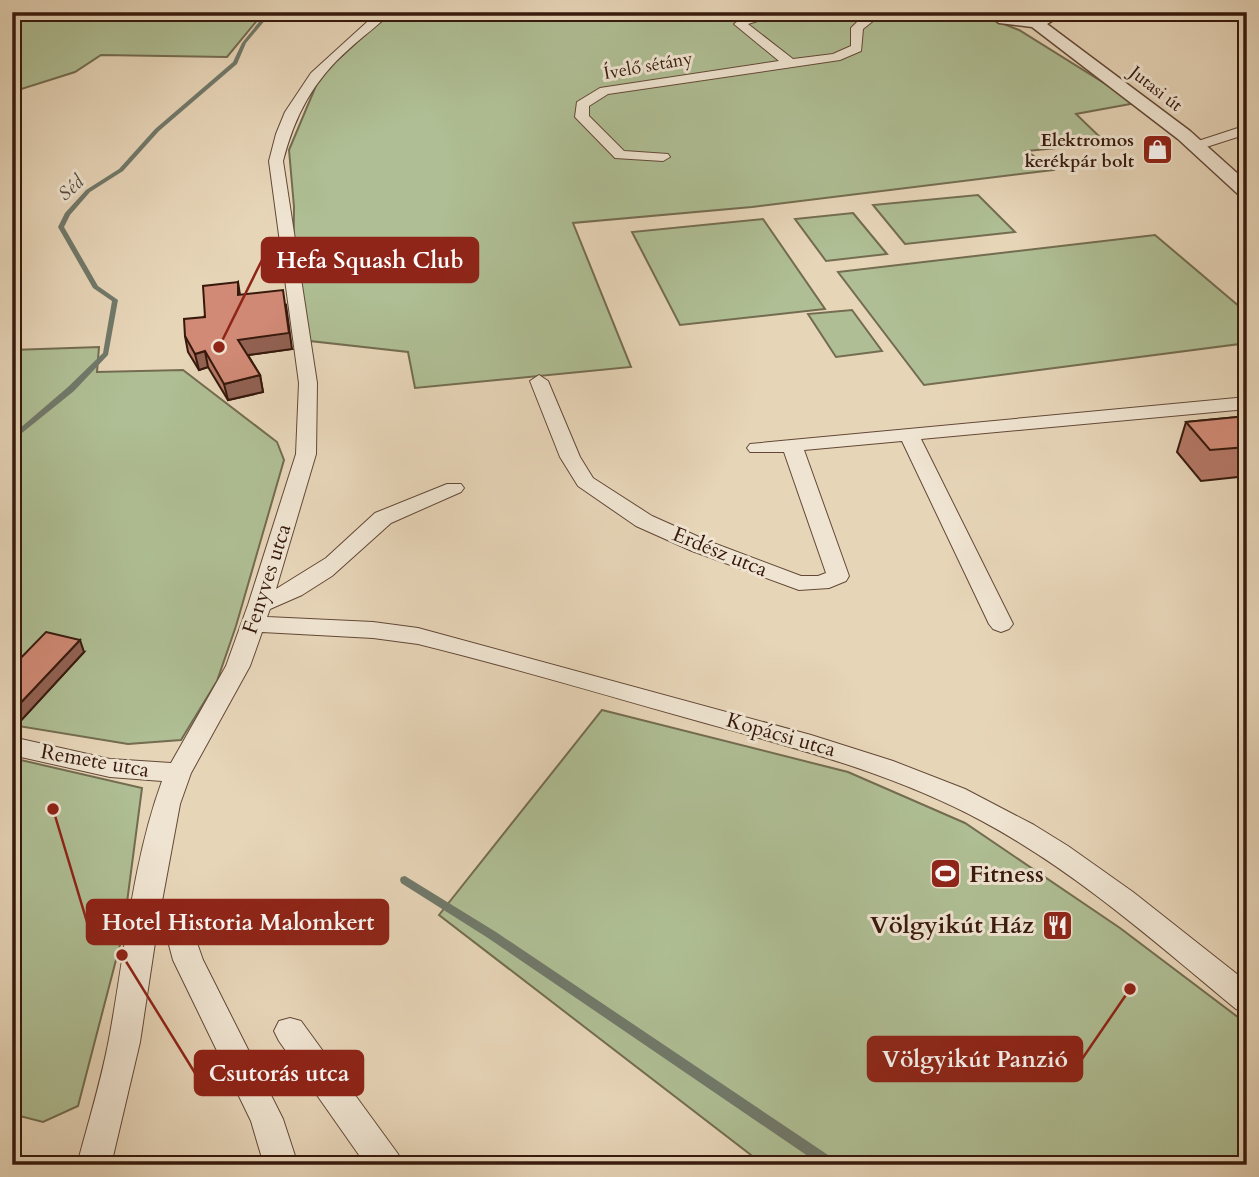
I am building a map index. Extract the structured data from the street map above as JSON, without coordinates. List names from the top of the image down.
{
  "streets": {
    "street": [
      "Ívelő sétány",
      "Jutasi út",
      "Erdész utca",
      "Fenyves utca",
      "Kopácsi utca",
      "Remete utca"
    ]
  },
  "crossings": [
    ["Fenyves utca", "Kopácsi utca"],
    ["Fenyves utca", "Remete utca"]
  ],
  "water": ["Séd"],
  "places": {
    "shop": ["Elektromos kerékpár bolt"],
    "other": [
      "Hefa Squash Club",
      "Hotel Historia Malomkert",
      "Csutorás utca",
      "Völgyikút Panzió"
    ],
    "sports": ["Fitness"],
    "restaurant": ["Völgyikút Ház"]
  }
}
